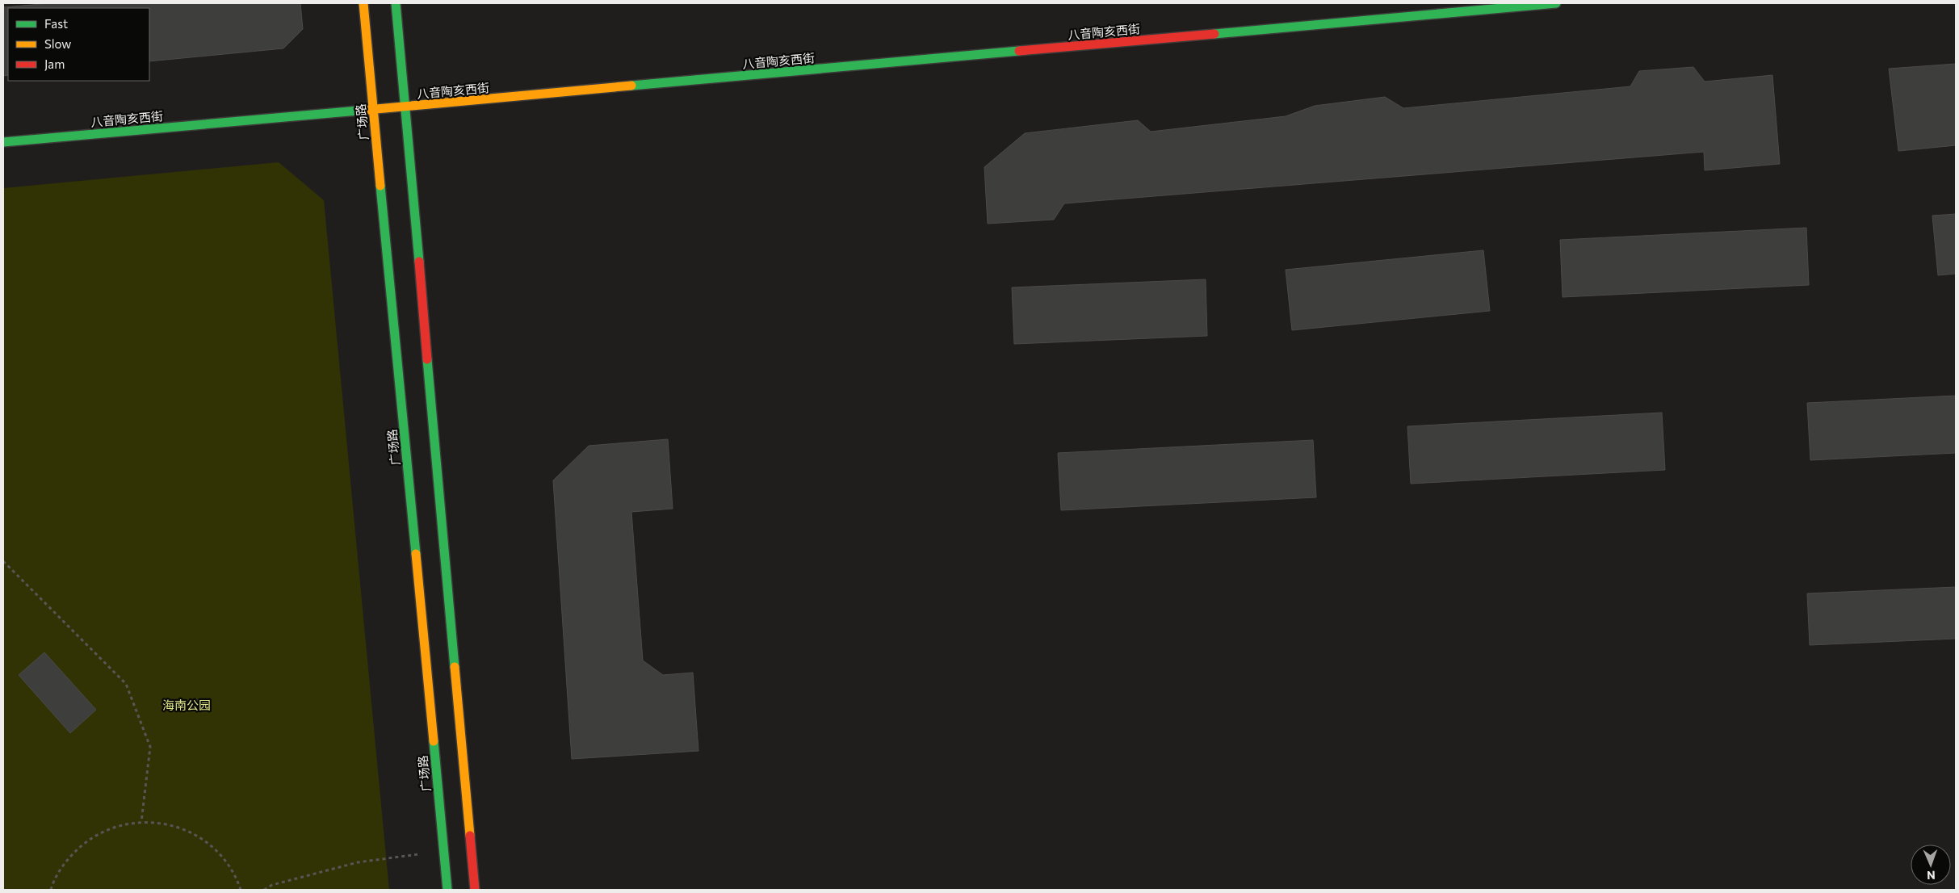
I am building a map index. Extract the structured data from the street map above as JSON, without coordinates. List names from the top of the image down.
{
  "streets": {
    "street": ["八音陶亥西街", "广场路"]
  },
  "crossings": [
    ["八音陶亥西街", "广场路"]
  ],
  "parks": ["海南公园"],
  "legend": ["Fast", "Slow", "Jam"],
  "north": "bottom"
}
